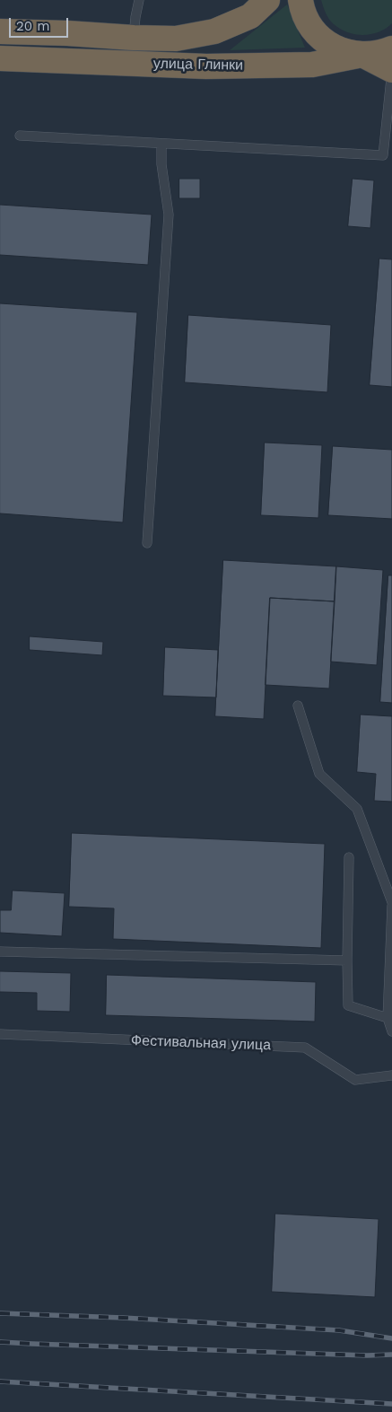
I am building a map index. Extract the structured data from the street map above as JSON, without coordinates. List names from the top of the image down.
{
  "streets": {
    "highway": ["улица Глинки"],
    "lane": ["Фестивальная улица"]
  },
  "scale_bar": "20 m"
}
